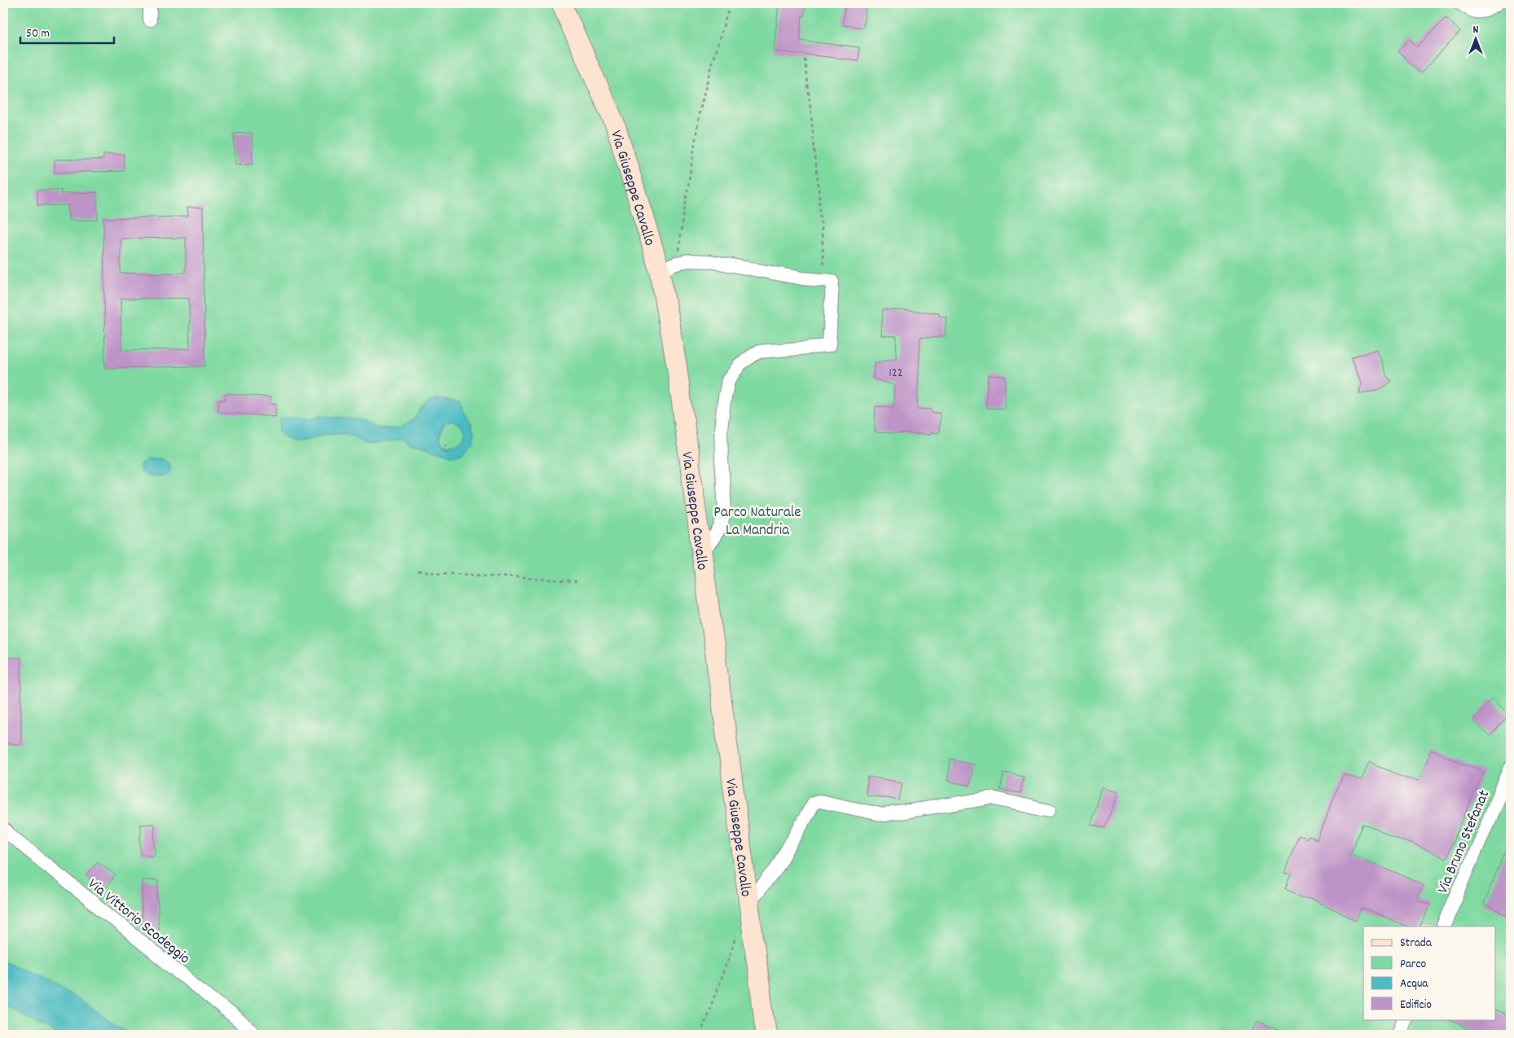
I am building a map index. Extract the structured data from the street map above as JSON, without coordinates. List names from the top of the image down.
{
  "streets": {
    "street": ["Via Giuseppe Cavallo", "Via Bruno Stefanat", "Via Vittorio Scodeggio"]
  },
  "parks": ["Parco Naturale La Mandria"],
  "house_numbers": ["122"],
  "legend": [
    "Strada",
    "Parco",
    "Acqua",
    "Edificio"
  ],
  "scale_bar": "50 m",
  "north": "top"
}
